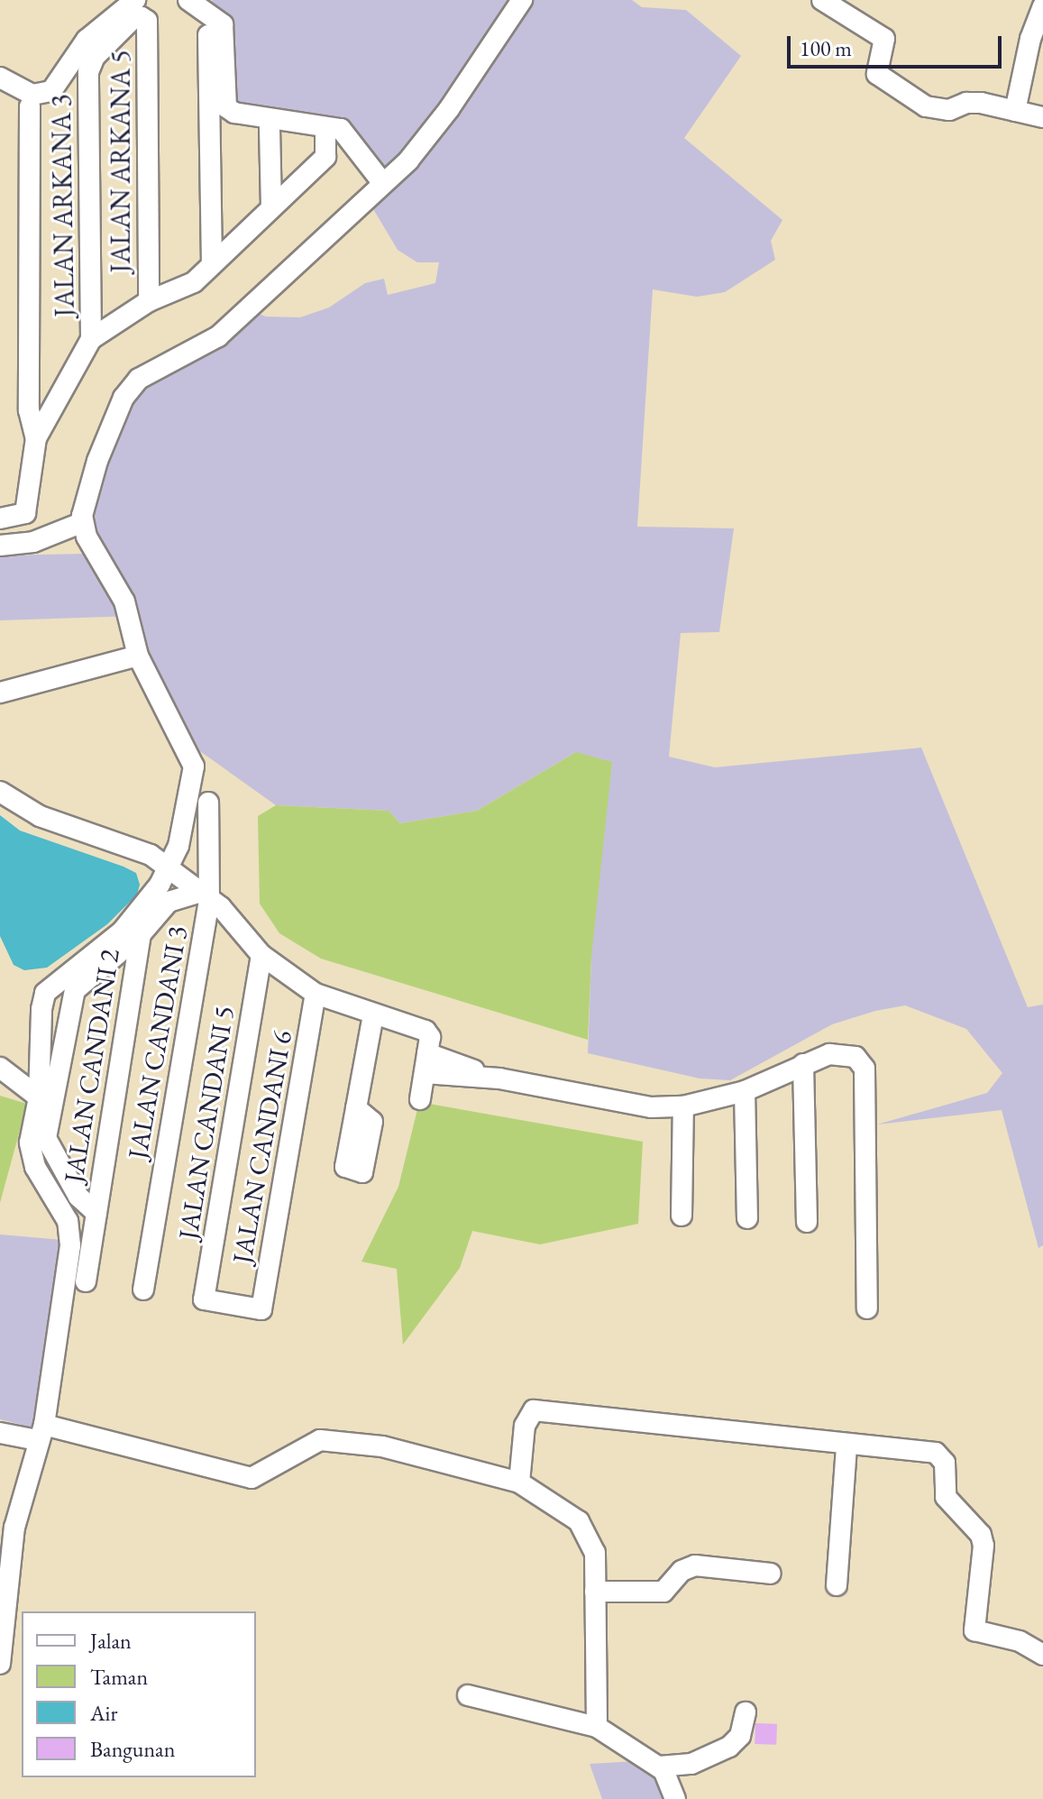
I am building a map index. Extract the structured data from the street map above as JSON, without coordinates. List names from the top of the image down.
{
  "streets": {
    "street": [
      "JALAN ARKANA 5",
      "JALAN ARKANA 3",
      "JALAN CANDANI 3",
      "JALAN CANDANI 2",
      "JALAN CANDANI 5",
      "JALAN CANDANI 6"
    ]
  },
  "crossings": [
    ["JALAN ARKANA 5", "JALAN ARKANA 3"],
    ["JALAN CANDANI 3", "JALAN CANDANI 2"],
    ["JALAN CANDANI 5", "JALAN CANDANI 6"]
  ],
  "legend": [
    "Jalan",
    "Taman",
    "Air",
    "Bangunan"
  ],
  "scale_bar": "100 m"
}
